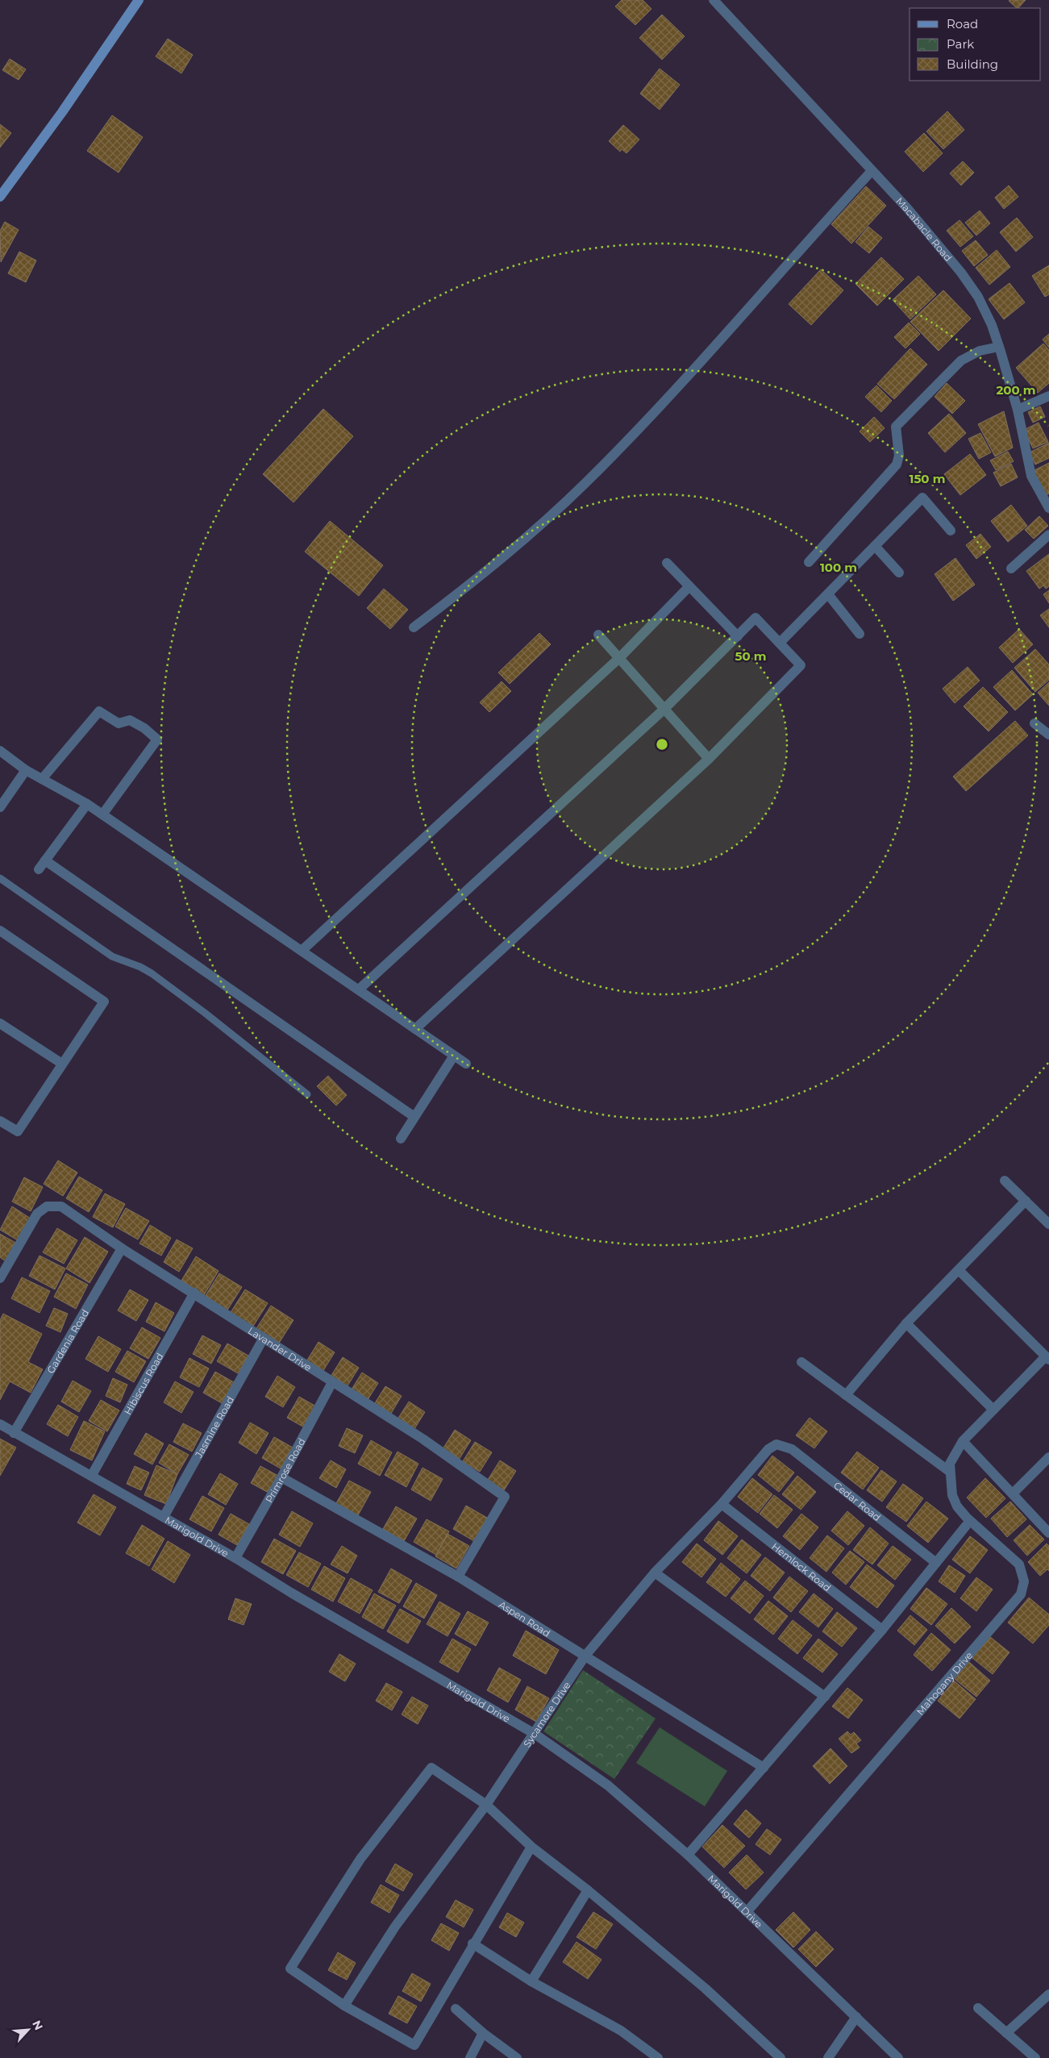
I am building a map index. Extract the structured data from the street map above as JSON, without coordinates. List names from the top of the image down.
{
  "streets": {
    "street": [
      "Macabacle Road",
      "Gardenia Road",
      "Lavander Drive",
      "Hibiscus Road",
      "Jasmine Road",
      "Primrose Road",
      "Cedar Road",
      "Marigold Drive",
      "Hemlock Road",
      "Aspen Road",
      "Mahogany Drive",
      "Sycamore Drive"
    ]
  },
  "crossings": [
    ["Gardenia Road", "Lavander Drive"],
    ["Gardenia Road", "Marigold Drive"],
    ["Lavander Drive", "Hibiscus Road"],
    ["Lavander Drive", "Jasmine Road"],
    ["Lavander Drive", "Primrose Road"],
    ["Lavander Drive", "Aspen Road"],
    ["Hibiscus Road", "Marigold Drive"],
    ["Jasmine Road", "Marigold Drive"],
    ["Primrose Road", "Marigold Drive"],
    ["Primrose Road", "Aspen Road"],
    ["Cedar Road", "Sycamore Drive"],
    ["Marigold Drive", "Mahogany Drive"],
    ["Marigold Drive", "Sycamore Drive"],
    ["Hemlock Road", "Sycamore Drive"],
    ["Aspen Road", "Sycamore Drive"]
  ],
  "legend": ["Road", "Park", "Building"],
  "north": "top right",
  "rings": [
    "200 m",
    "150 m",
    "100 m",
    "50 m"
  ]
}
